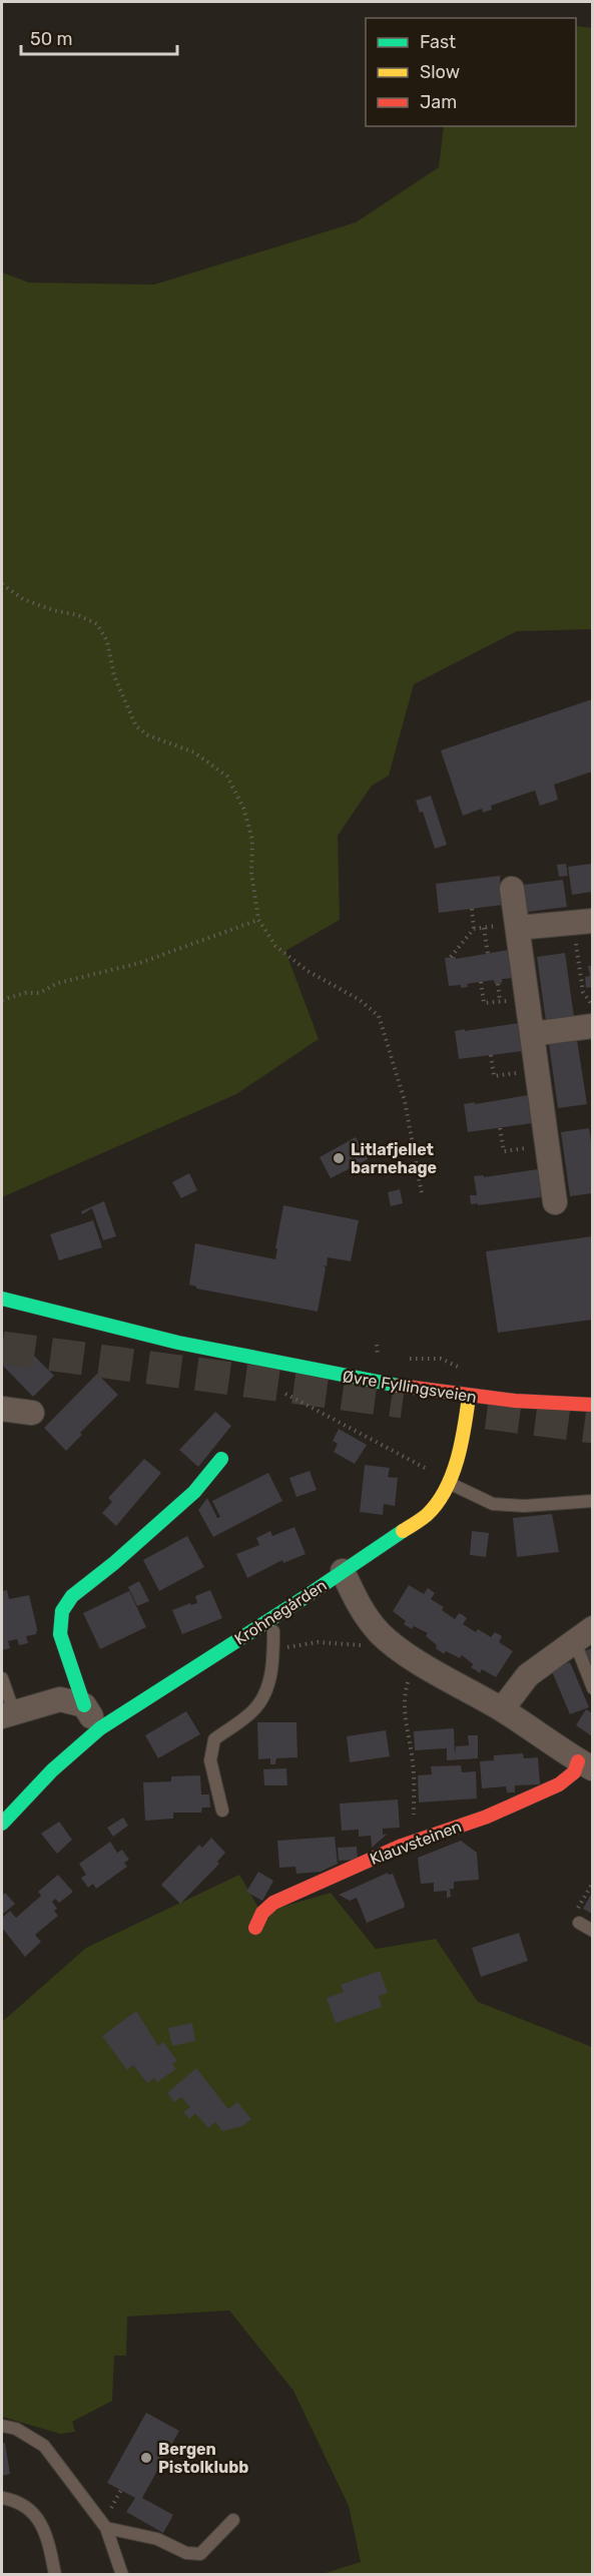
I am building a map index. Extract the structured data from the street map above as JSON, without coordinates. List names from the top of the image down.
{
  "streets": {
    "main road": ["Øvre Fyllingsveien", "Krohnegården", "Klauvsteinen"]
  },
  "crossings": [
    ["Øvre Fyllingsveien", "Krohnegården"],
    ["Krohnegården", "Klauvsteinen"]
  ],
  "places": ["Litlafjellet barnehage", "Bergen Pistolklubb"],
  "legend": ["Fast", "Slow", "Jam"],
  "scale_bar": "50 m"
}
